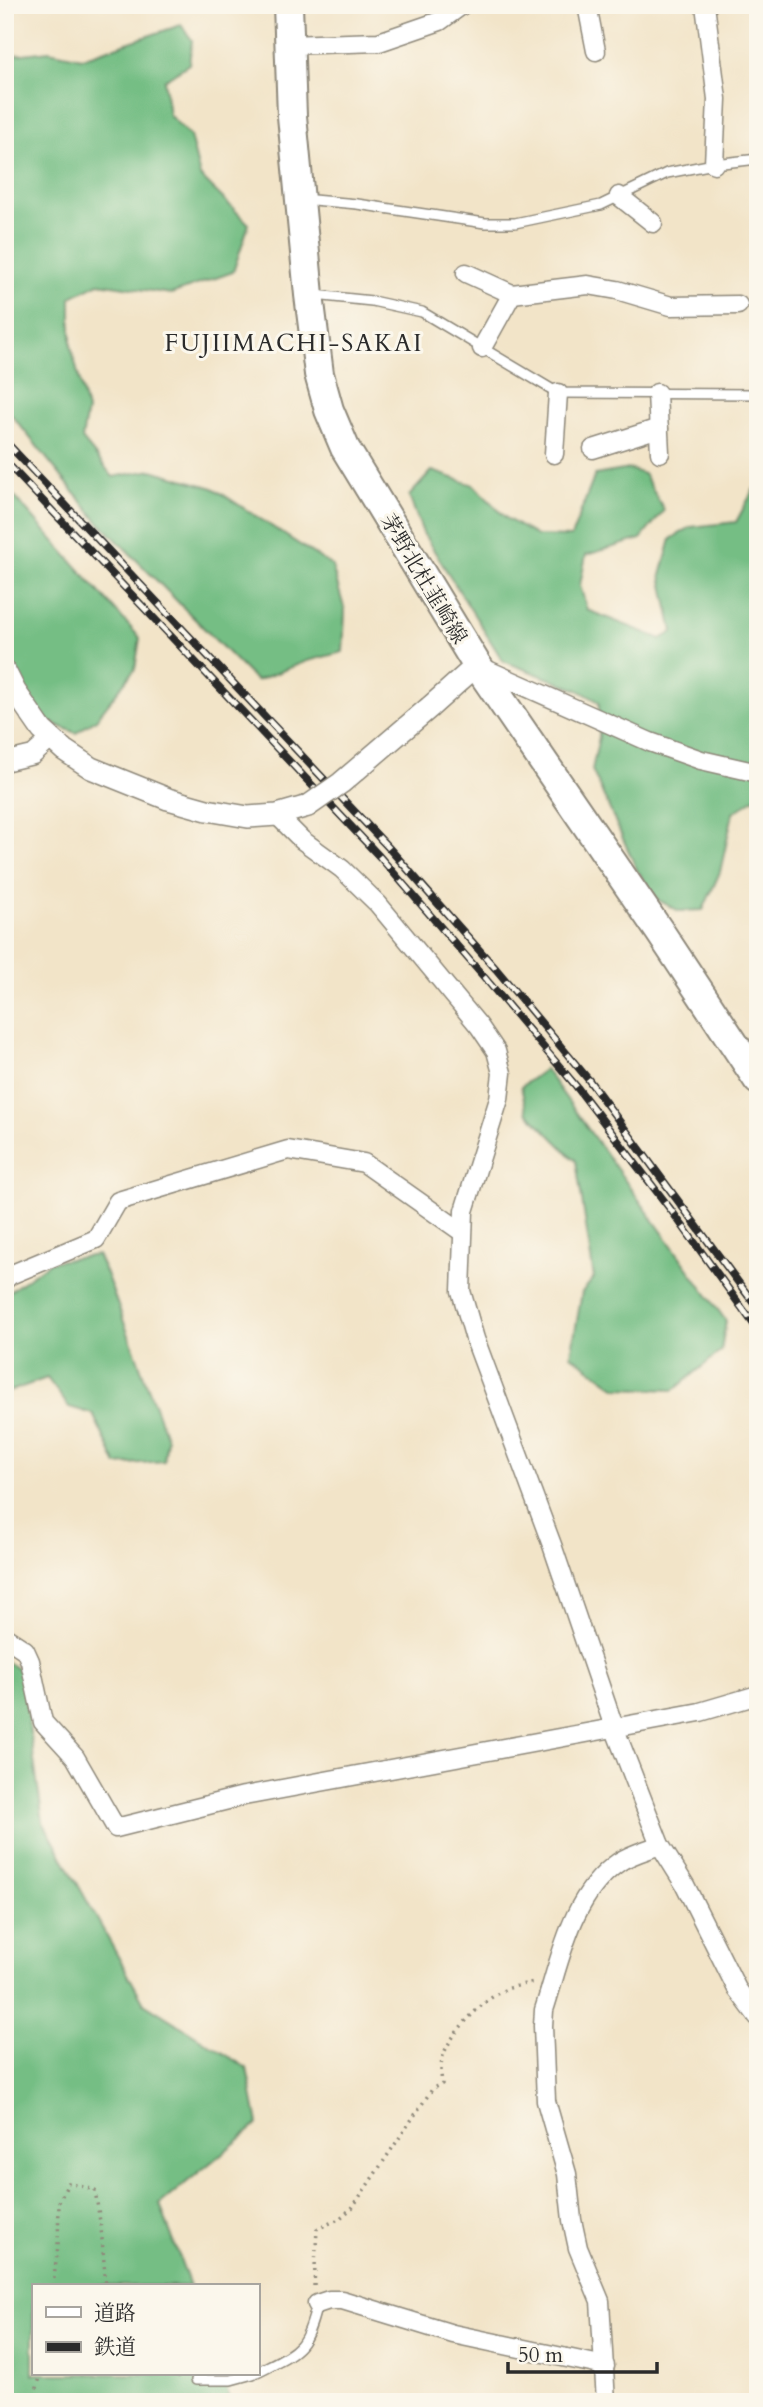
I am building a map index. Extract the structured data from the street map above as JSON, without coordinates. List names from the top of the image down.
{
  "streets": {
    "main road": ["茅野北杜韮崎線"]
  },
  "districts": ["FUJIIMACHI-SAKAI"],
  "legend": ["道路", "鉄道"],
  "scale_bar": "50 m"
}
